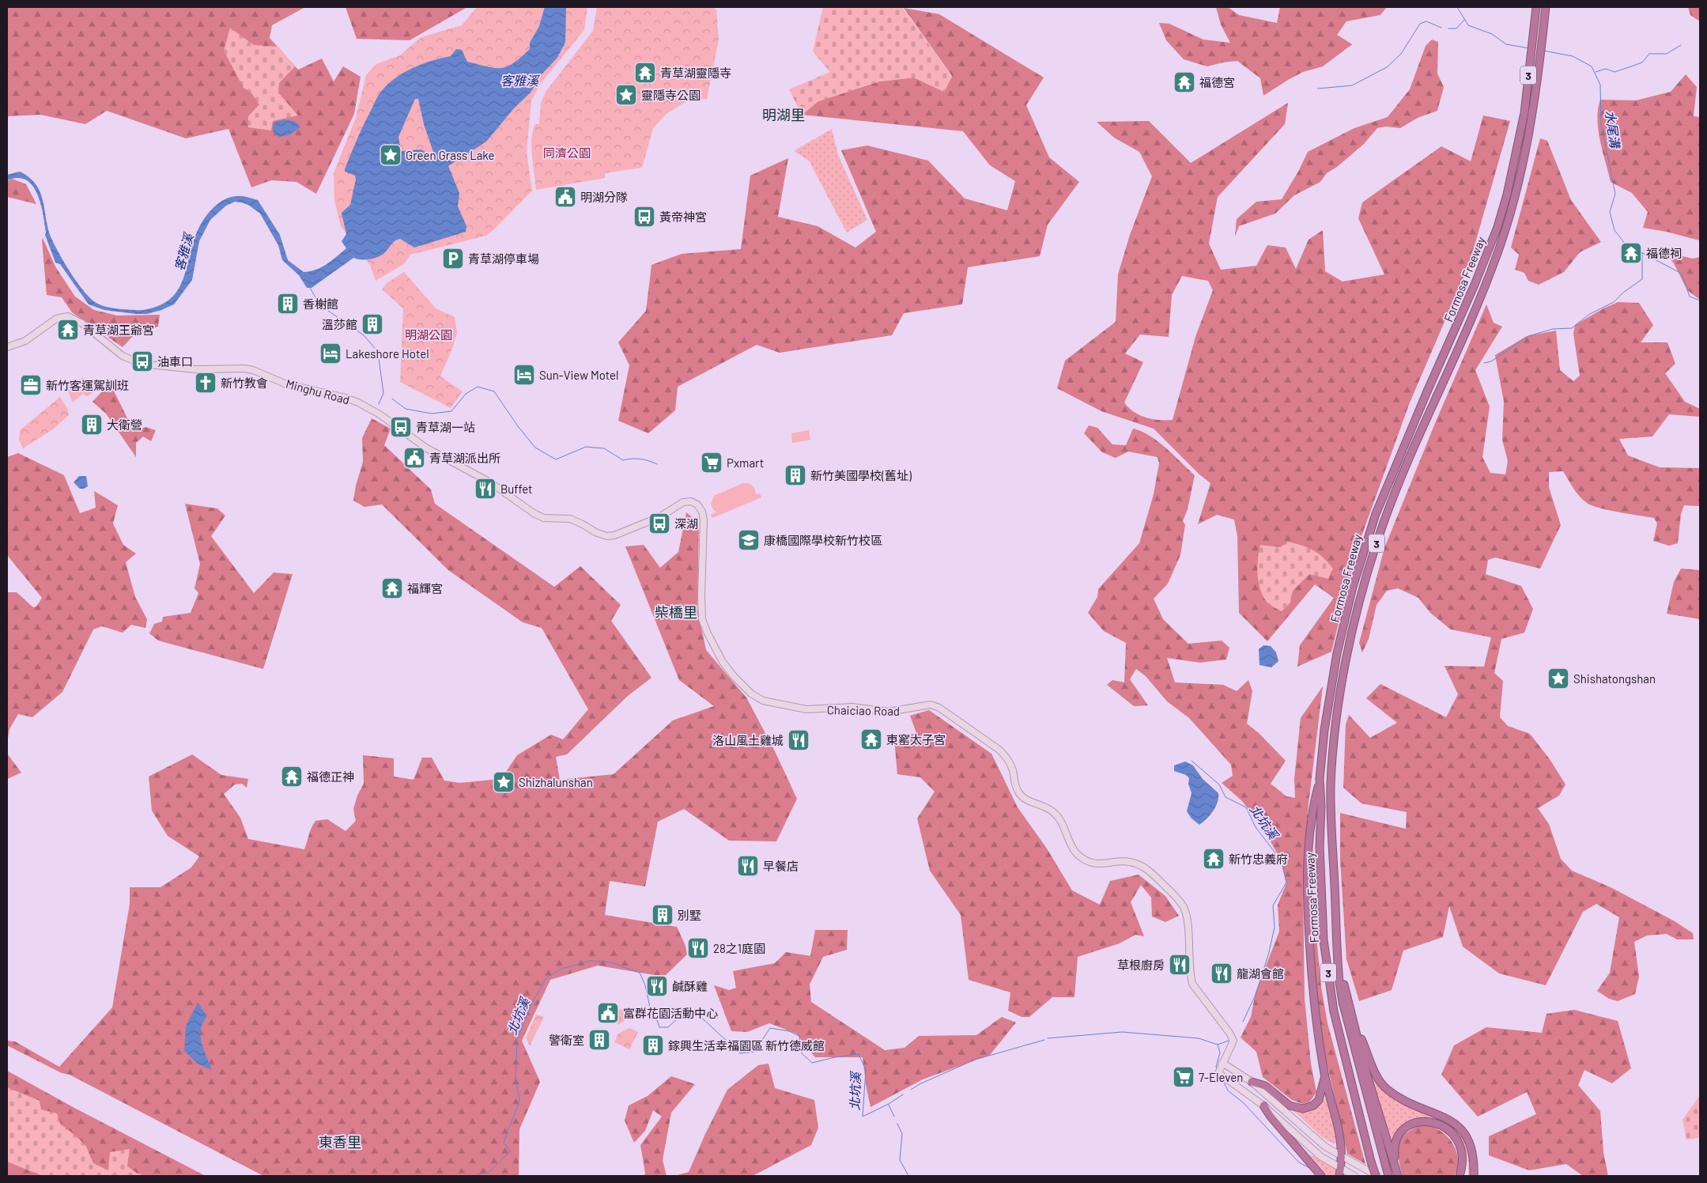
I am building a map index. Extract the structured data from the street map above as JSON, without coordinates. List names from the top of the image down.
{
  "streets": {
    "highway": ["3", "Formosa Freeway"],
    "main road": ["Minghu Road", "Chaiciao Road"]
  },
  "crossings": [
    ["Minghu Road", "Chaiciao Road"]
  ],
  "districts": ["明湖里", "柴橋里", "東香里"],
  "water": ["客雅溪", "水尾溝", "北坑溪"],
  "parks": ["同濟公園", "明湖公園"],
  "places": {
    "temple": [
      "青草湖靈隱寺",
      "福德宮",
      "福德祠",
      "青草湖王爺宮",
      "福輝宮",
      "東窰太子宮",
      "福德正神",
      "新竹忠義府"
    ],
    "place": [
      "靈隱寺公園",
      "Green Grass Lake",
      "Shishatongshan",
      "Shizhalunshan"
    ],
    "public building": ["明湖分隊", "青草湖派出所", "富群花園活動中心"],
    "bus stop": [
      "黃帝神宮",
      "油車口",
      "青草湖一站",
      "深湖"
    ],
    "parking": ["青草湖停車場"],
    "building": [
      "香榭館",
      "溫莎館",
      "大衛營",
      "新竹美國學校(舊址)",
      "別墅",
      "警衛室",
      "鎵興生活幸福園區 新竹德威館"
    ],
    "hotel": ["Lakeshore Hotel", "Sun-View Motel"],
    "church": ["新竹教會"],
    "office": ["新竹客運駕訓班"],
    "supermarket": ["Pxmart", "7-Eleven"],
    "restaurant": [
      "Buffet",
      "洛山風土雞城",
      "早餐店",
      "28之1庭園",
      "草根廚房",
      "龍湖會館",
      "鹹酥雞"
    ],
    "school or university": ["康橋國際學校新竹校區"]
  }
}
